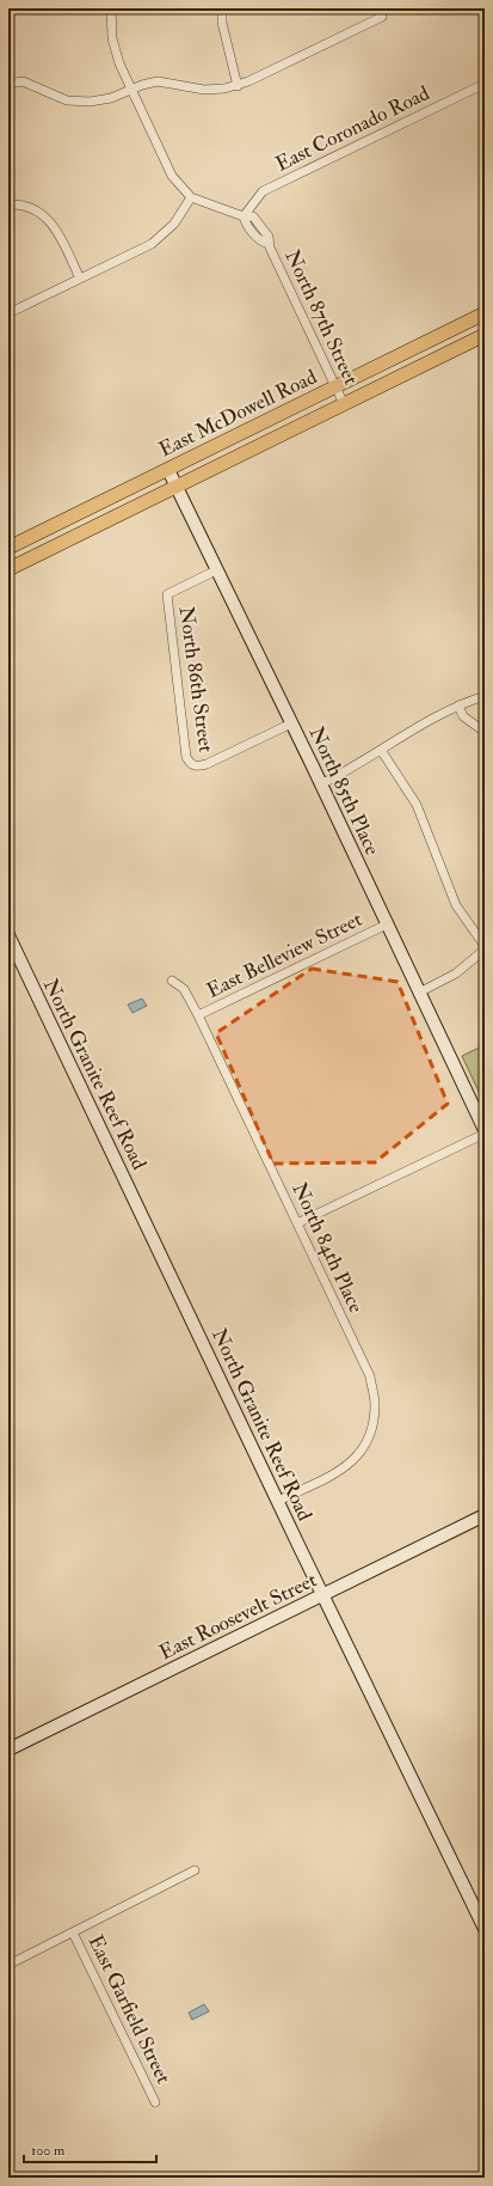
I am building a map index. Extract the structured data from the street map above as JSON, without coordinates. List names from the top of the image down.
{
  "streets": {
    "main road": ["East McDowell Road"],
    "street": [
      "East Coronado Road",
      "North 87th Street",
      "North 86th Street",
      "North 85th Place",
      "East Belleview Street",
      "North Granite Reef Road",
      "North 84th Place",
      "East Roosevelt Street",
      "East Garfield Street"
    ]
  },
  "crossings": [
    ["East Coronado Road", "North 87th Street"],
    ["North 87th Street", "East McDowell Road"],
    ["East McDowell Road", "North 85th Place"],
    ["North 86th Street", "North 85th Place"],
    ["North 85th Place", "East Belleview Street"],
    ["East Belleview Street", "North 84th Place"],
    ["North Granite Reef Road", "North 84th Place"],
    ["North Granite Reef Road", "East Roosevelt Street"]
  ],
  "scale_bar": "100 m"
}
